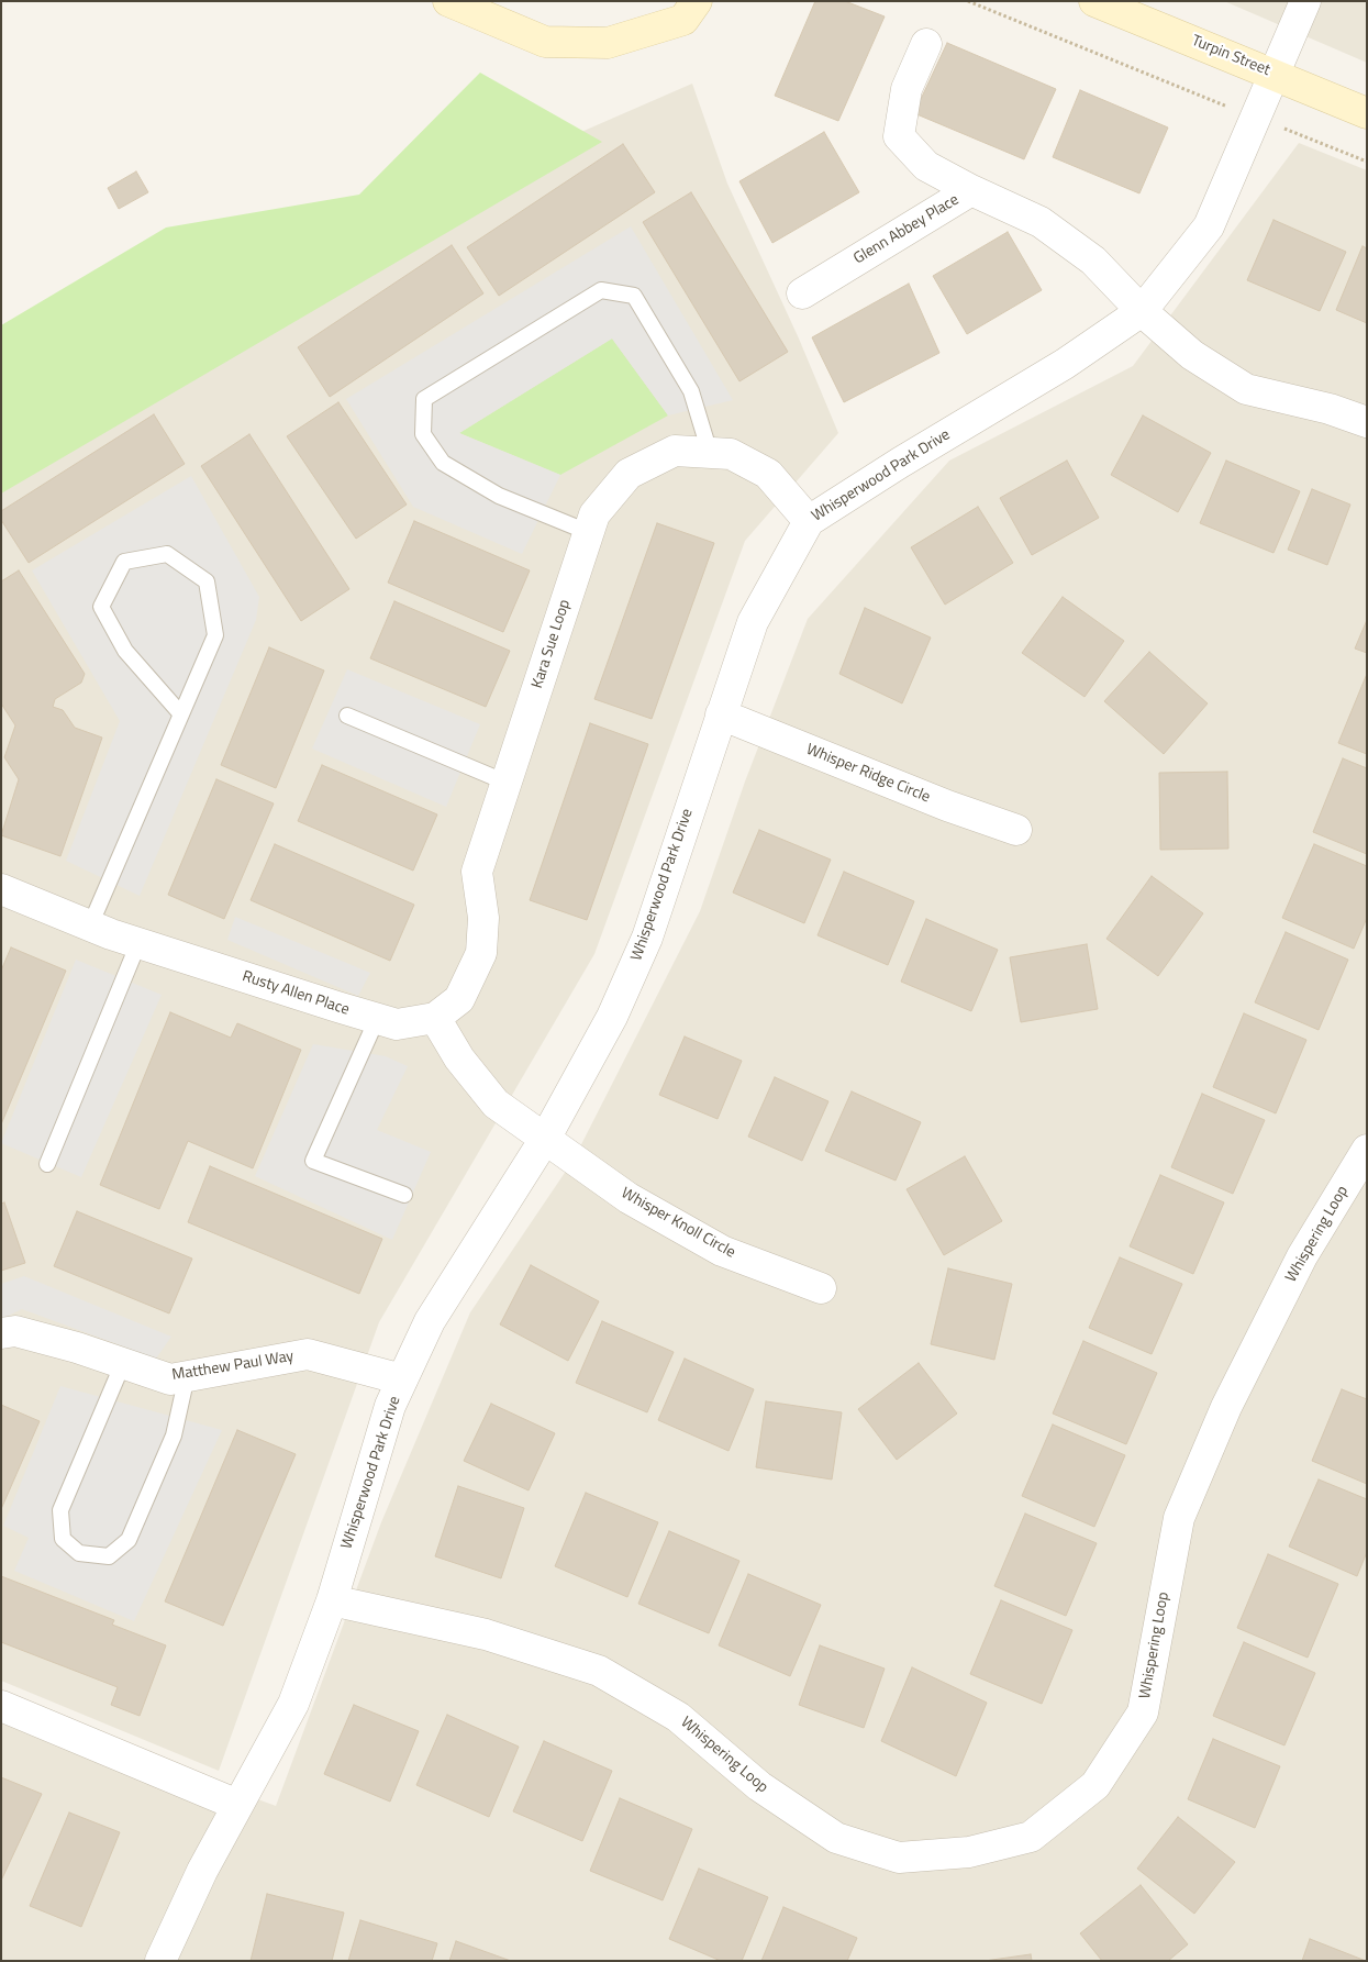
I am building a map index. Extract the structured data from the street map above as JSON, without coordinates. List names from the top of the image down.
{
  "streets": {
    "street": [
      "Turpin Street",
      "Glenn Abbey Place",
      "Whisperwood Park Drive",
      "Kara Sue Loop",
      "Whisper Ridge Circle",
      "Rusty Allen Place",
      "Whisper Knoll Circle",
      "Whispering Loop",
      "Matthew Paul Way"
    ]
  },
  "crossings": [
    ["Turpin Street", "Whisperwood Park Drive"],
    ["Glenn Abbey Place", "Whisperwood Park Drive"],
    ["Whisperwood Park Drive", "Kara Sue Loop"],
    ["Whisperwood Park Drive", "Whisper Ridge Circle"],
    ["Whisperwood Park Drive", "Whisper Knoll Circle"],
    ["Whisperwood Park Drive", "Whispering Loop"],
    ["Whisperwood Park Drive", "Matthew Paul Way"],
    ["Kara Sue Loop", "Rusty Allen Place"]
  ]
}
